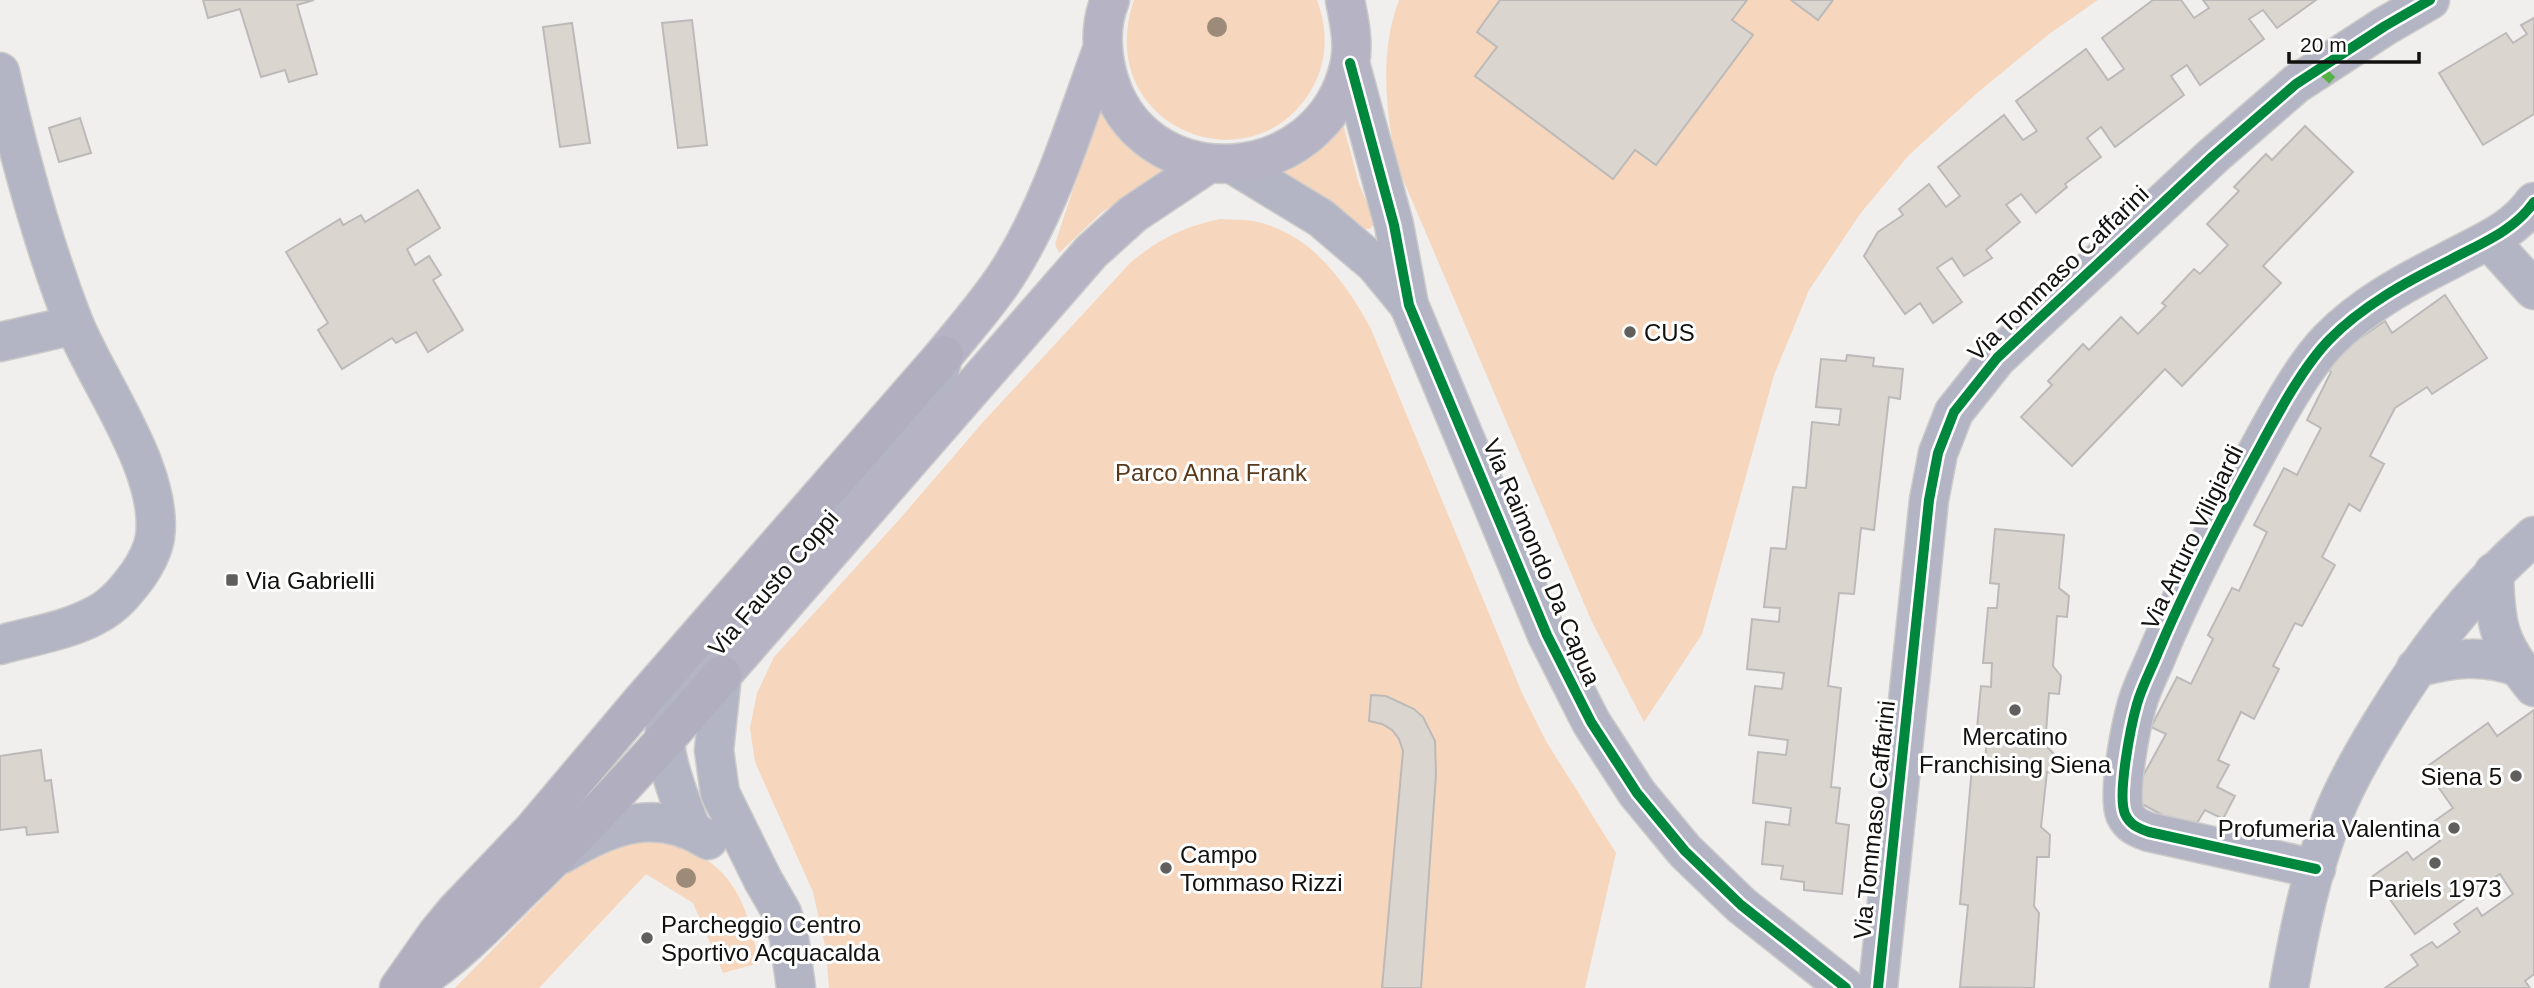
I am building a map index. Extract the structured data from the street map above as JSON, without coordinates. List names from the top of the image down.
{
  "streets": {
    "street": [
      "Via Tommaso Caffarini",
      "Via Arturo Viligiardi",
      "Via Raimondo Da Capua",
      "Via Fausto Coppi"
    ]
  },
  "parks": ["Parco Anna Frank"],
  "places": {
    "other": [
      "CUS",
      "Mercatino Franchising Siena",
      "Siena 5",
      "Profumeria Valentina",
      "Pariels 1973",
      "Campo Tommaso Rizzi",
      "Parcheggio Centro Sportivo Acquacalda"
    ],
    "transit": ["Via Gabrielli"]
  },
  "scale_bar": "20 m"
}
